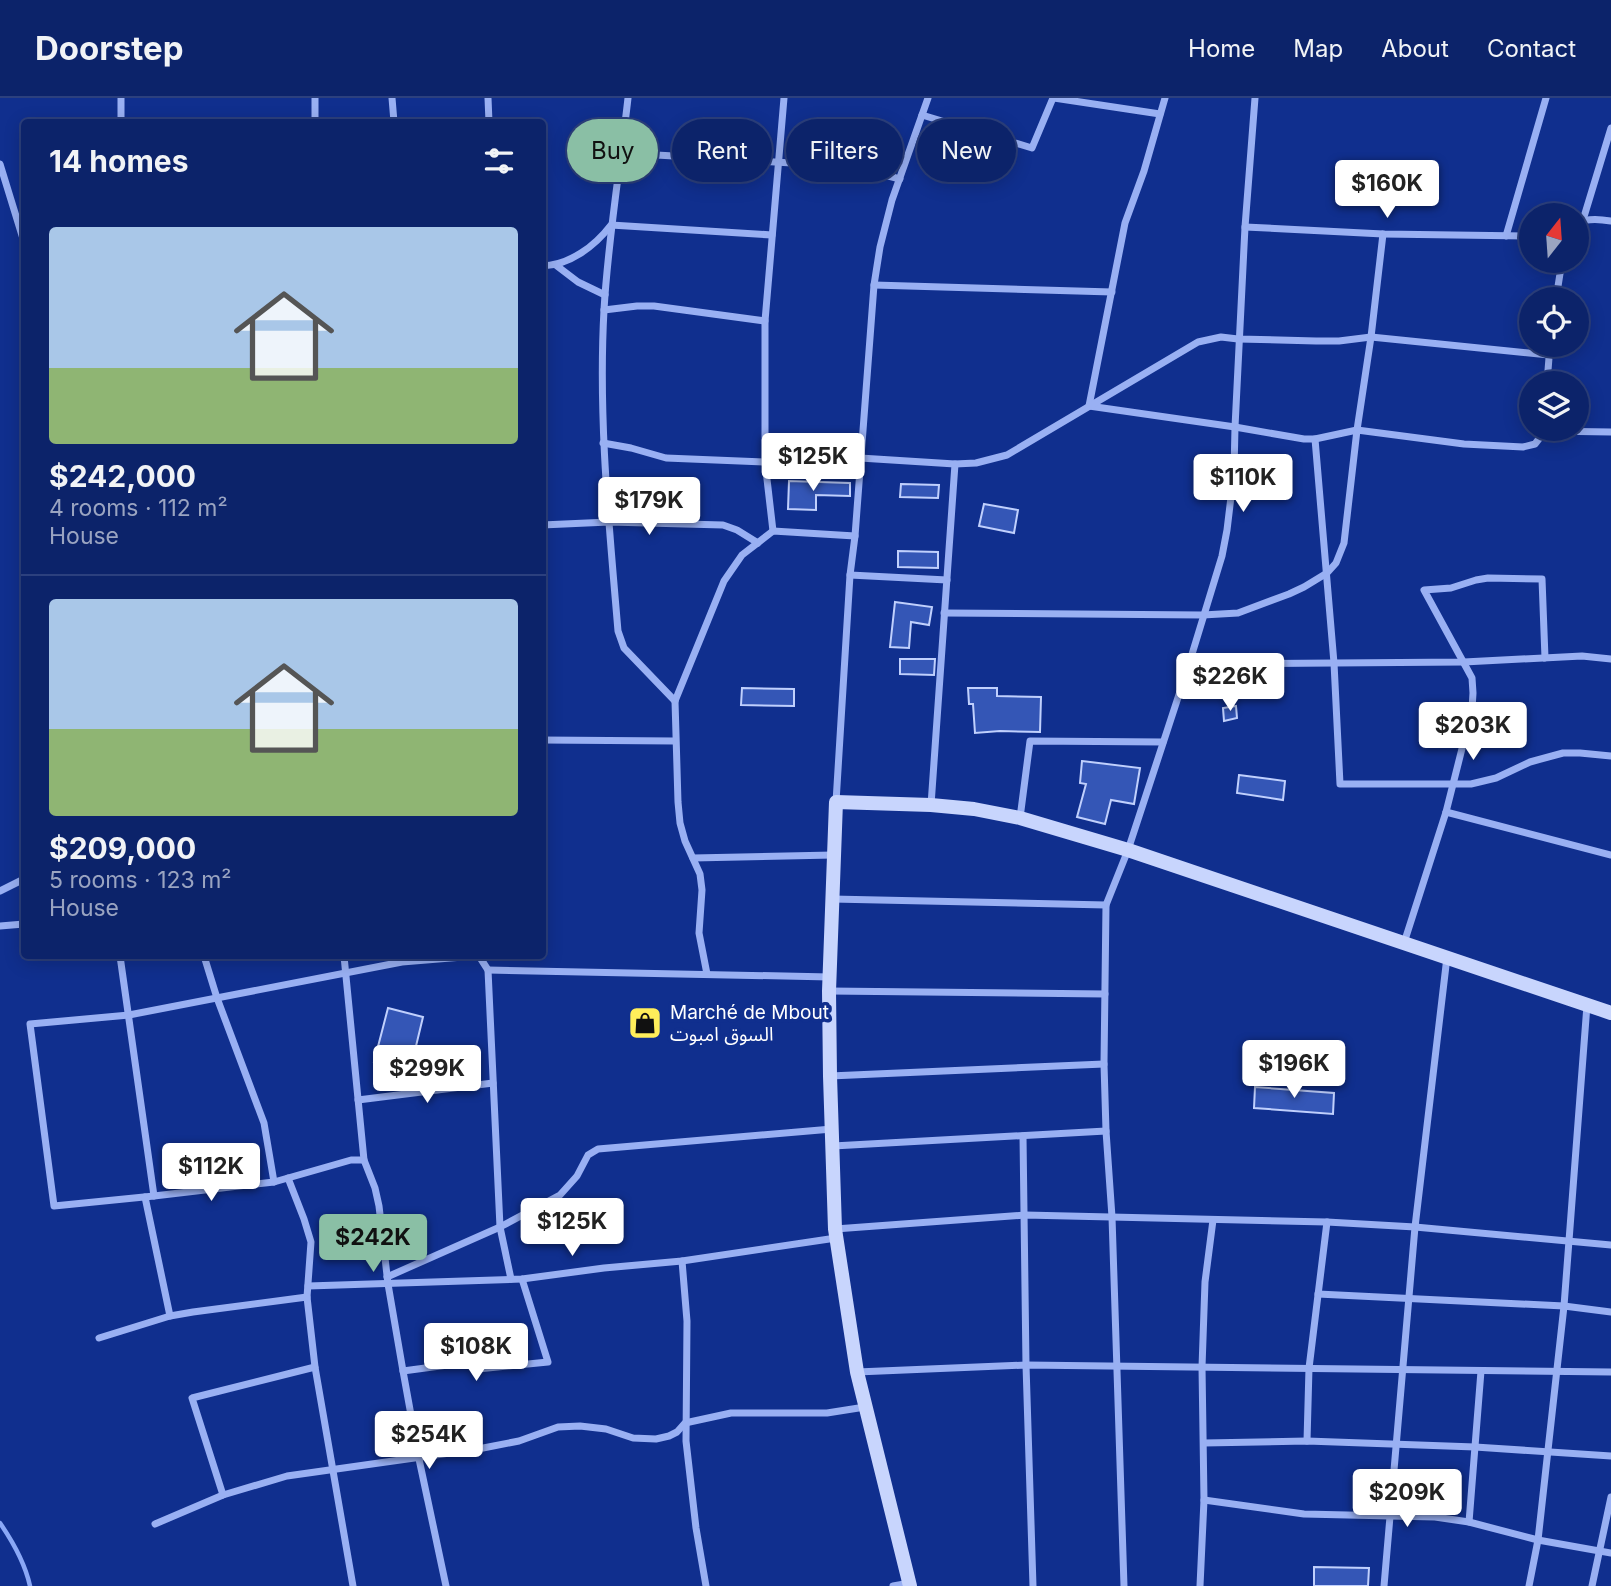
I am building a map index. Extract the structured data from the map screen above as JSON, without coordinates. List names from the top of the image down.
{
  "places": {
    "shop": ["Marché de Mbout السوق امبوت"]
  },
  "north": "top",
  "page": {
    "header": "Doorstep",
    "nav": [
      "Home",
      "Map",
      "About",
      "Contact"
    ],
    "chip": [
      "Buy",
      "Rent",
      "Filters",
      "New"
    ],
    "heading": "14 homes",
    "price": [
      "$160K",
      "$125K",
      "$110K",
      "$179K",
      "$226K",
      "$203K",
      "$196K",
      "$299K",
      "$112K",
      "$125K",
      "$242K",
      "$108K",
      "$254K",
      "$209K"
    ],
    "list": [
      {
        "name": "$242,000",
        "note": "4 rooms · 112 m² · House"
      },
      {
        "name": "$209,000",
        "note": "5 rooms · 123 m² · House"
      }
    ]
  }
}
